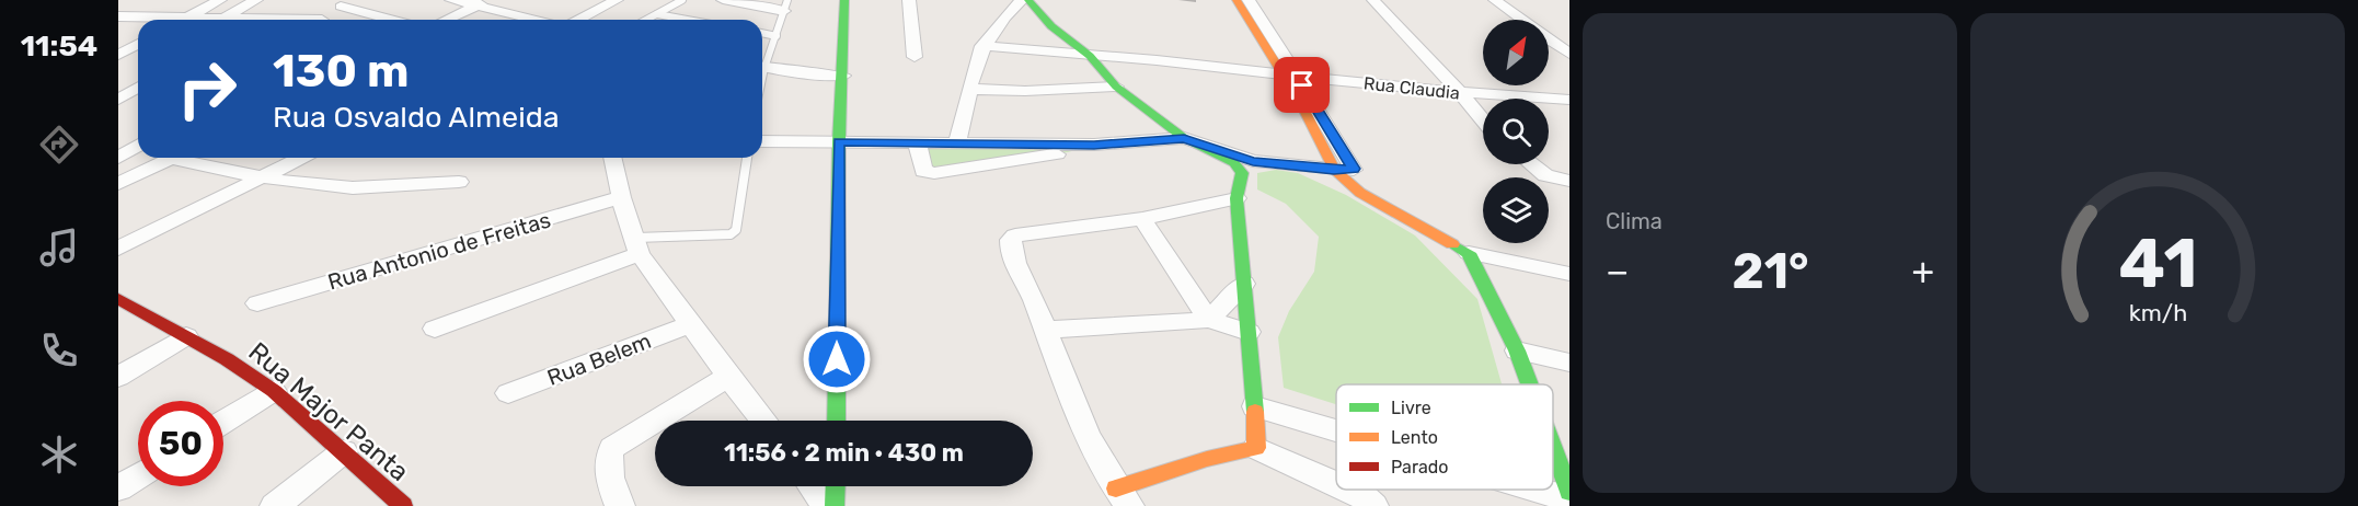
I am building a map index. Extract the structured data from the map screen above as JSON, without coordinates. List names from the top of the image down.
{
  "streets": {
    "street": [
      "Rua Claudia",
      "Rua Antonio de Freitas",
      "Rua Belem",
      "Rua Major Panta"
    ]
  },
  "legend": ["Livre", "Lento", "Parado"],
  "north": "top right",
  "page": {
    "tabs": "11:54",
    "tile": "Clima",
    "turn": ["130 m", "Rua Osvaldo Almeida"],
    "heat": ["−", "21°", "+"],
    "limit": "50",
    "trip": "11:56 · 2 min · 430 m",
    "gauge": ["41", "km/h"]
  }
}
